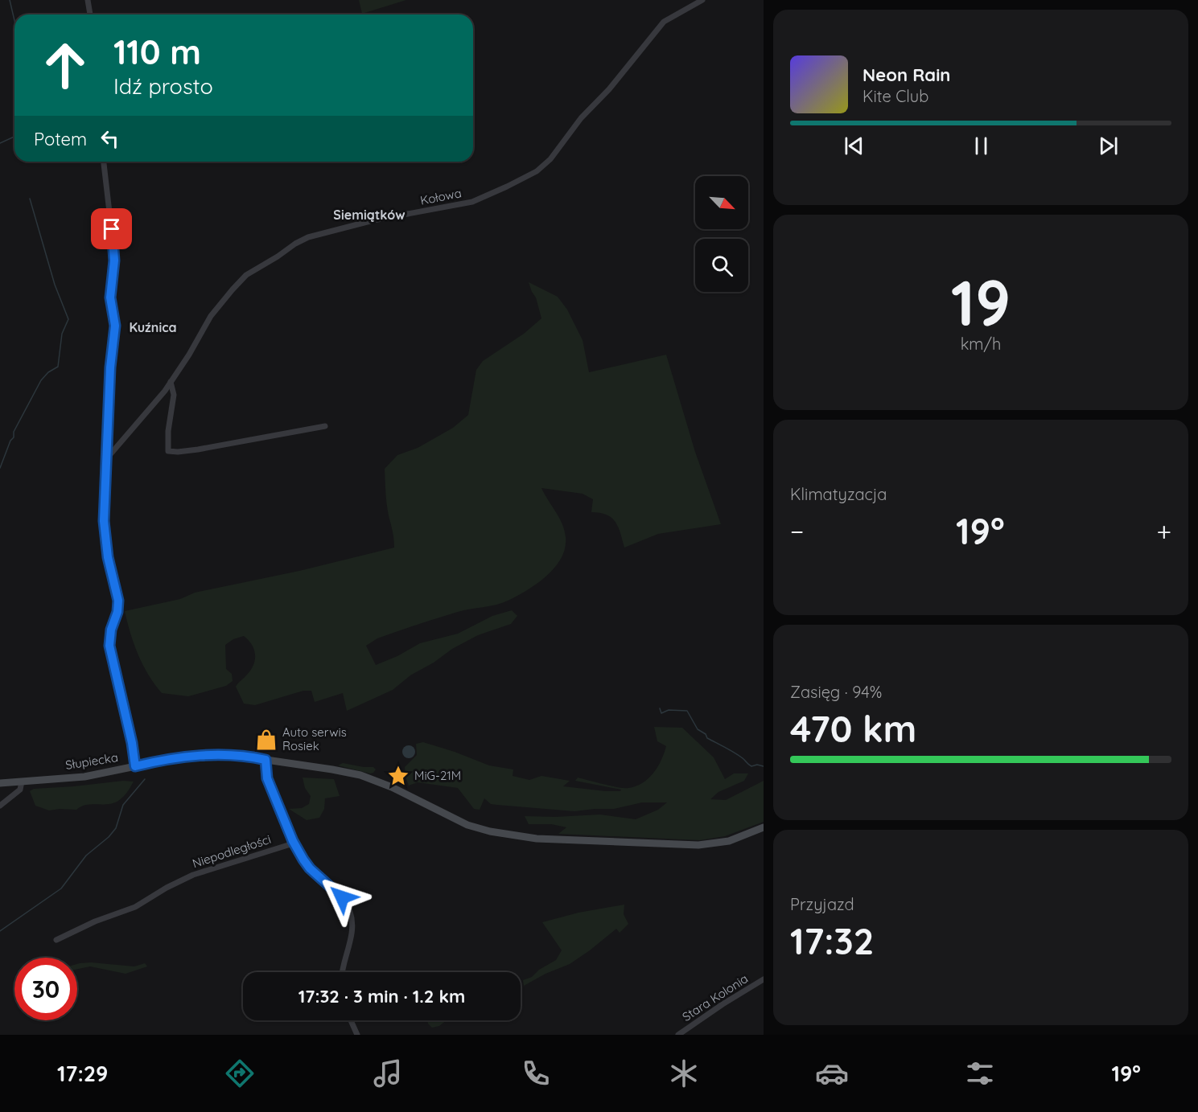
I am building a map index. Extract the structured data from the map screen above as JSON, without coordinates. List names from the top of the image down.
{
  "streets": {
    "main road": ["Słupiecka"],
    "street": ["Kołowa", "Niepodległości", "Stara Kolonia"]
  },
  "districts": ["Siemiątków", "Kuźnica"],
  "places": {
    "shop": ["Auto serwis Rosiek"],
    "place": ["MiG-21M"]
  },
  "north": "bottom right",
  "page": {
    "turn": ["110 m", "Idź prosto"],
    "song": ["Neon Rain", "Kite Club"],
    "then": "Potem",
    "tile": [
      ["19", "km/h"],
      "Klimatyzacja",
      ["Zasięg · 94%", "470 km"],
      ["Przyjazd", "17:32"]
    ],
    "heat": ["−", "19°", "+"],
    "limit": "30",
    "trip": "17:32 · 3 min · 1.2 km",
    "tabs": ["17:29", "19°"]
  }
}
